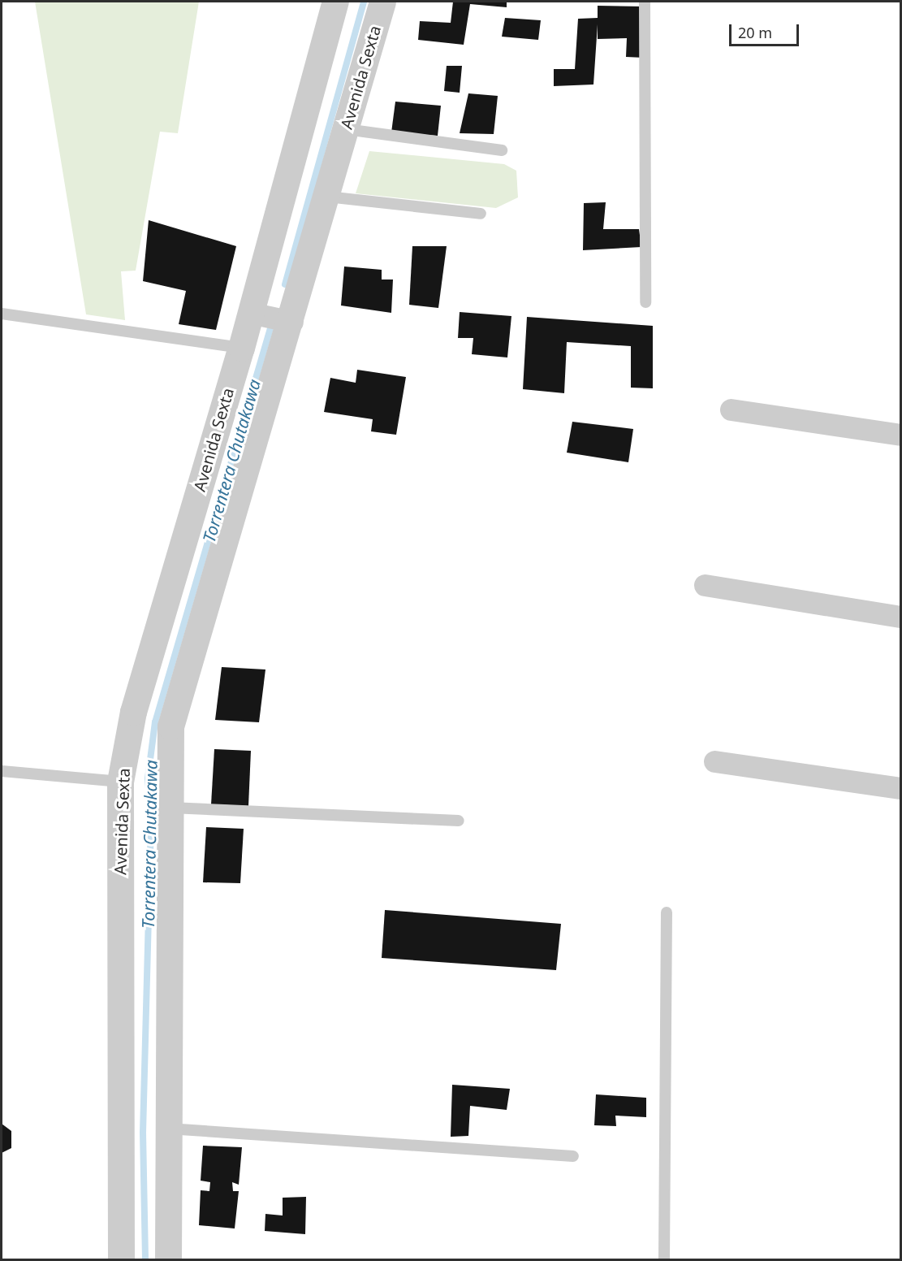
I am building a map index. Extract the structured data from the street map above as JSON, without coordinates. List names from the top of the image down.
{
  "streets": {
    "street": ["Avenida Sexta"]
  },
  "water": ["Torrentera Chutakawa"],
  "scale_bar": "20 m"
}
